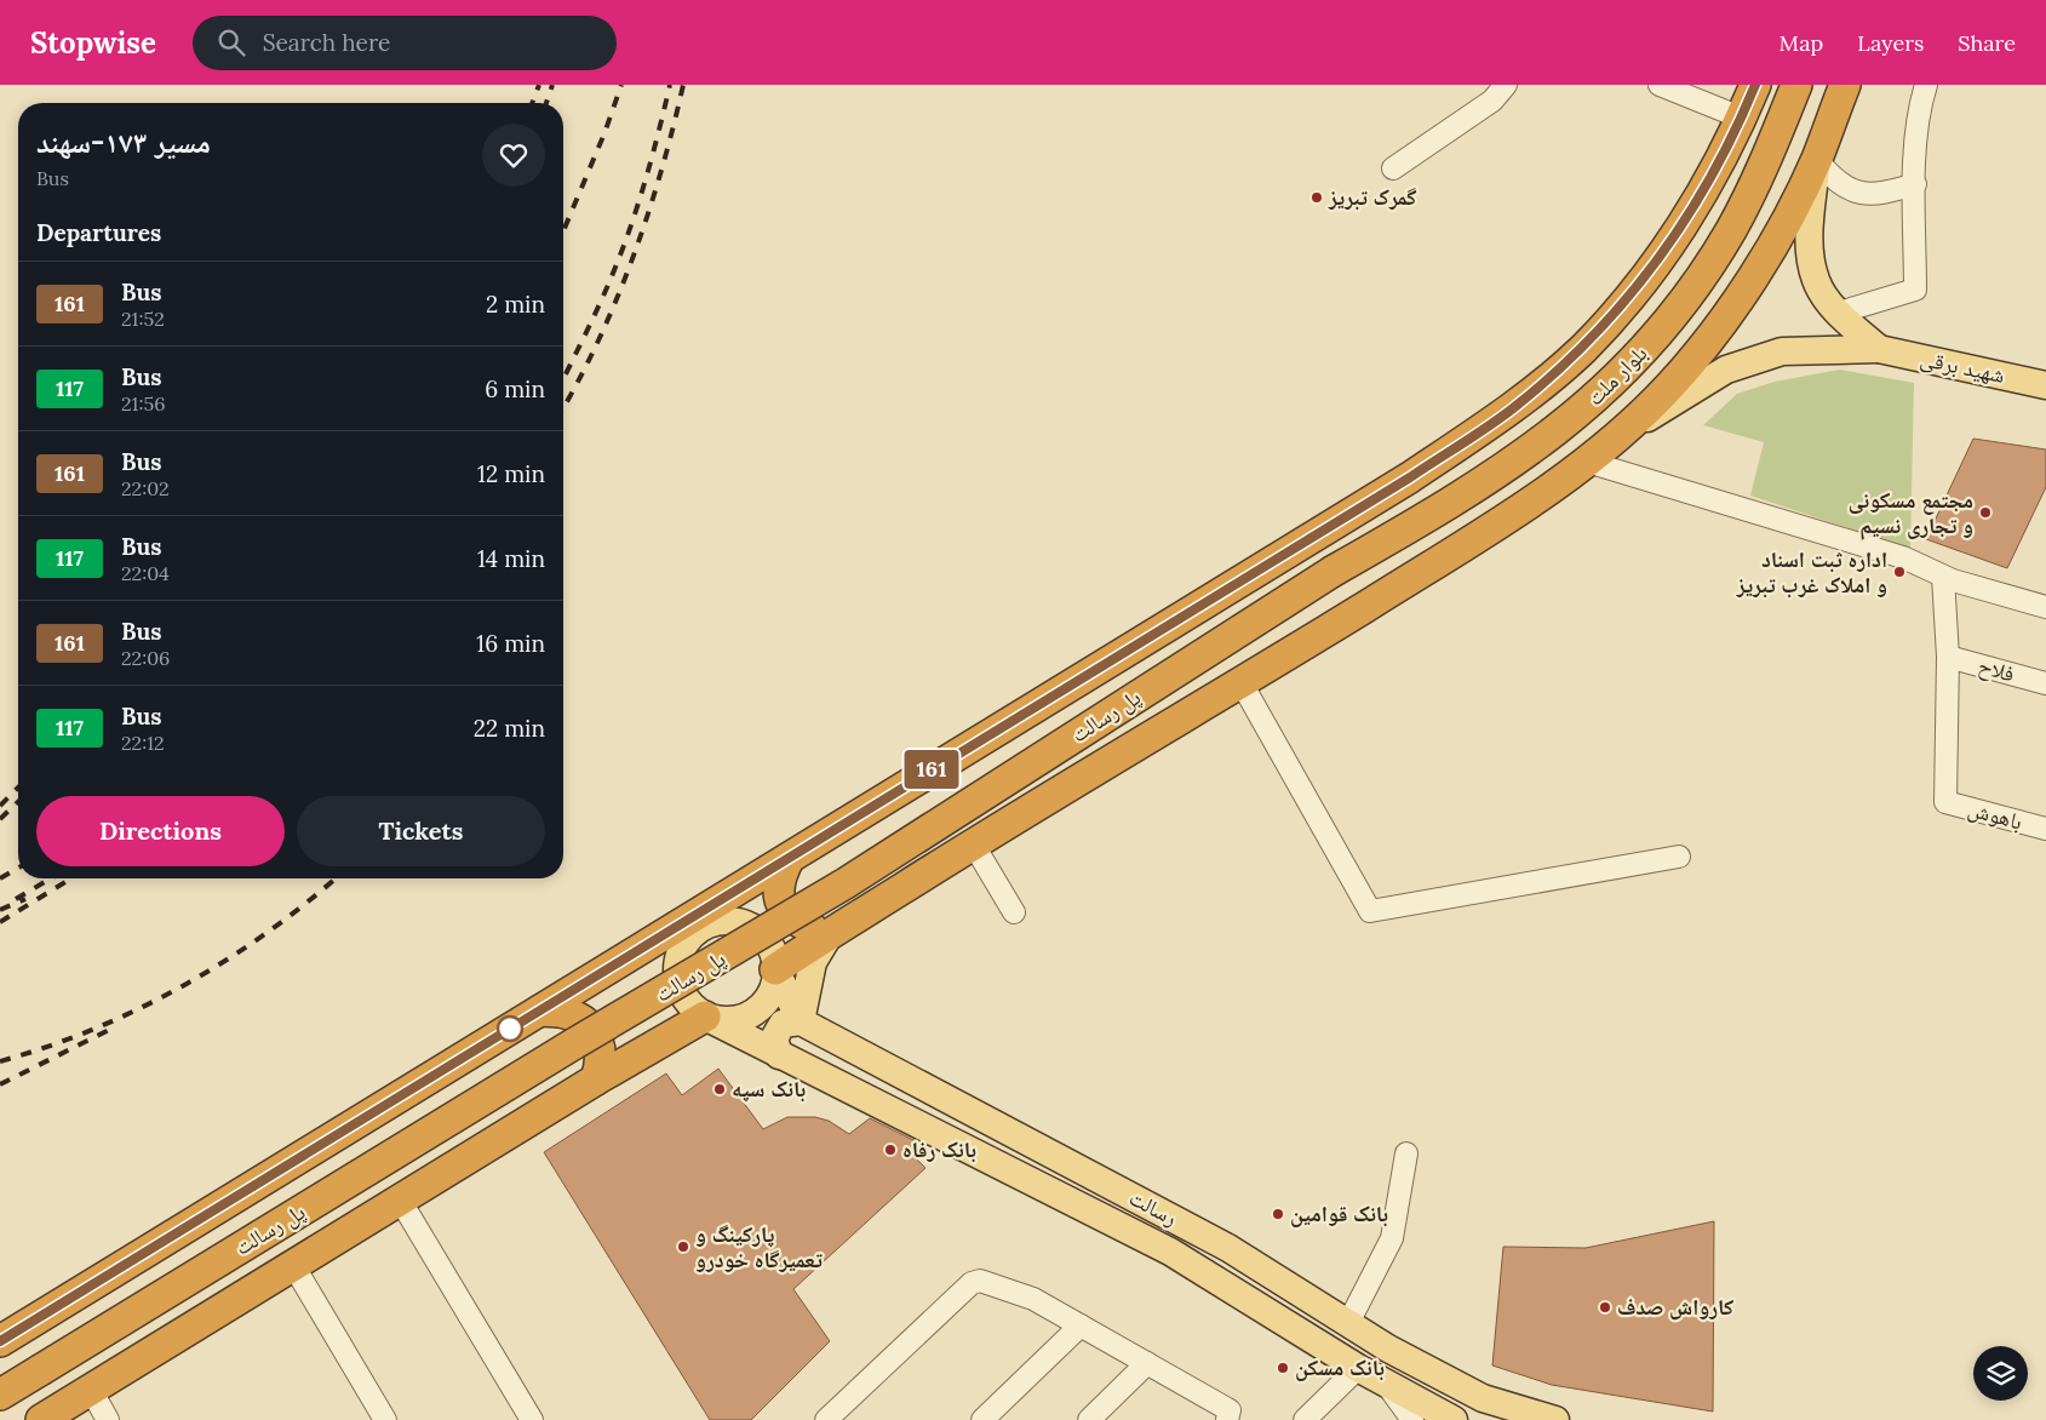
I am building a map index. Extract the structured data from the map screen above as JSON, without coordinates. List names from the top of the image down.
{
  "streets": {
    "highway": ["بلوار ملت", "پل رسالت"],
    "main road": ["شهید برقی", "رسالت"],
    "street": ["فلاح", "باهوش"]
  },
  "crossings": [
    ["بلوار ملت", "پل رسالت"],
    ["بلوار ملت", "رسالت"],
    ["فلاح", "باهوش"]
  ],
  "places": [
    "گمرک تبریز",
    "مجتمع مسکونى و تجارى نسیم",
    "اداره ثبت اسناد و املاک غرب تبریز",
    "بانک سپه",
    "بانک رفاه",
    "بانک قوامین",
    "پارکینگ و تعمیرگاه خودرو",
    "کارواش صدف",
    "بانک مسکن"
  ],
  "lines": ["bus line 161"],
  "page": {
    "header": "Stopwise",
    "search": "Search here",
    "nav": ["Map", "Layers", "Share"],
    "on_map": "161",
    "heading": [
      ["مسیر ۱۷۳-سهند", "Bus"],
      "Departures"
    ],
    "list": [
      {
        "mark": "161",
        "name": "Bus",
        "note": "21:52",
        "value": "2 min"
      },
      {
        "mark": "117",
        "name": "Bus",
        "note": "21:56",
        "value": "6 min"
      },
      {
        "mark": "161",
        "name": "Bus",
        "note": "22:02",
        "value": "12 min"
      },
      {
        "mark": "117",
        "name": "Bus",
        "note": "22:04",
        "value": "14 min"
      },
      {
        "mark": "161",
        "name": "Bus",
        "note": "22:06",
        "value": "16 min"
      },
      {
        "mark": "117",
        "name": "Bus",
        "note": "22:12",
        "value": "22 min"
      }
    ],
    "buttons": ["Directions", "Tickets"]
  }
}
